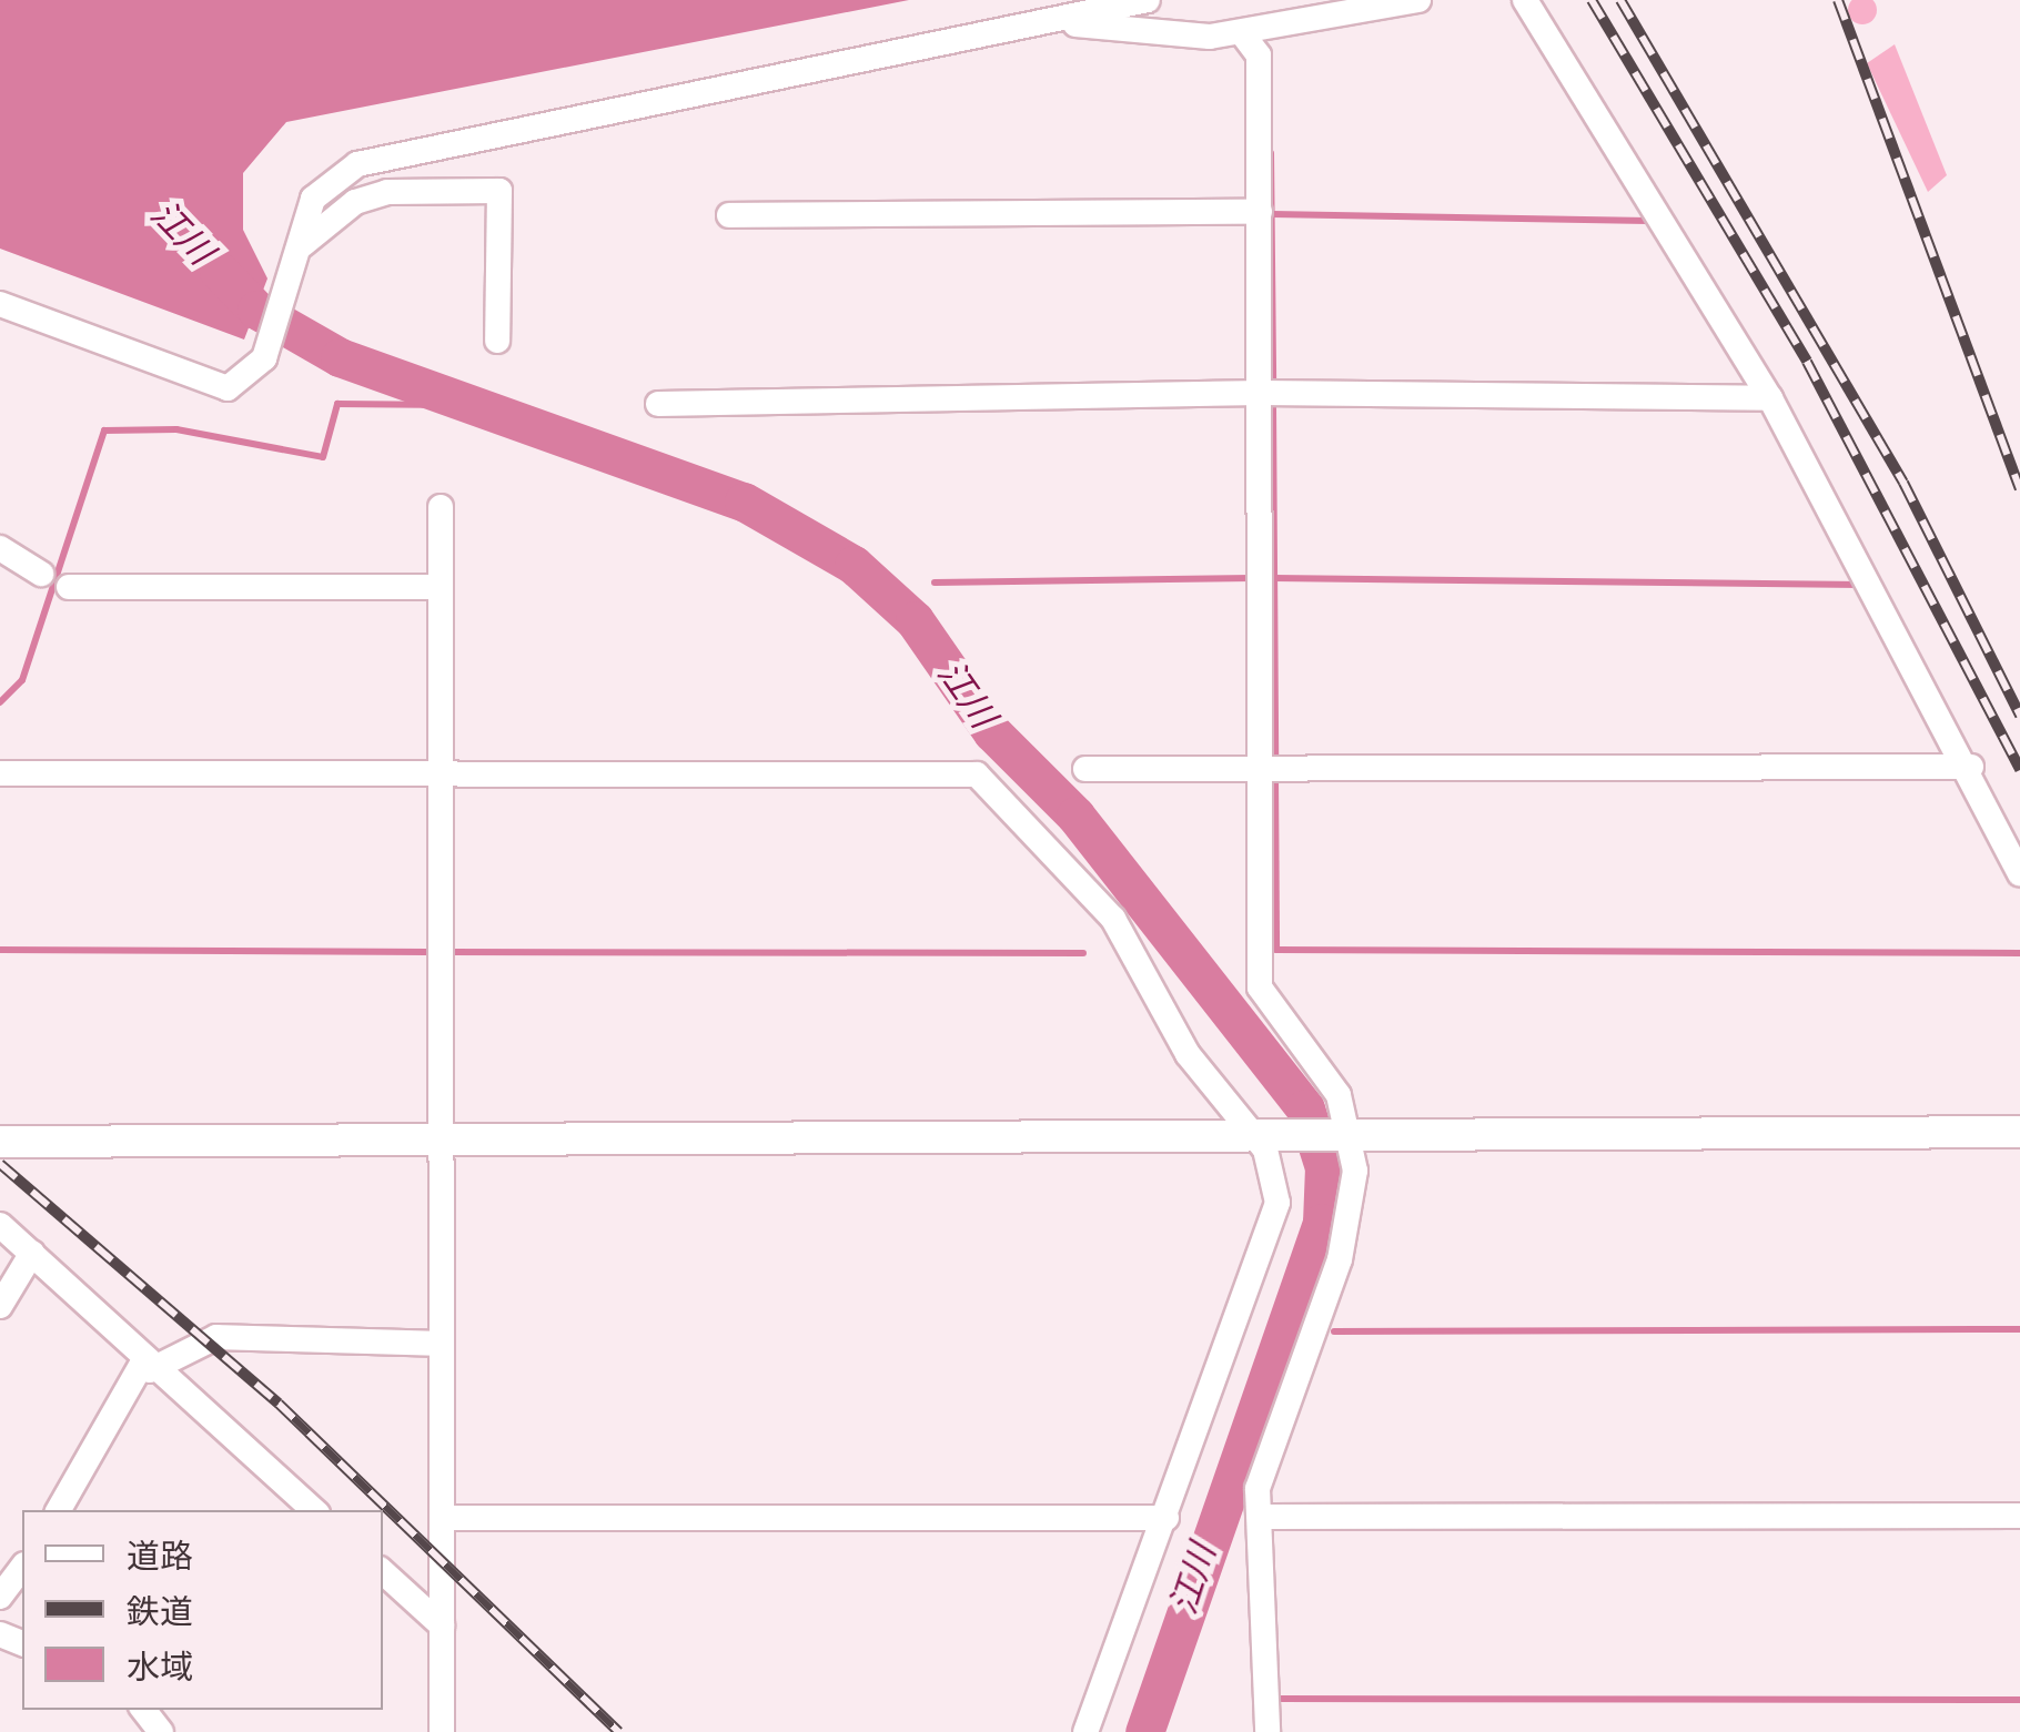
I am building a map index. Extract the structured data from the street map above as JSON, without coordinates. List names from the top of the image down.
{
  "water": ["江川"],
  "legend": ["道路", "鉄道", "水域"]
}
